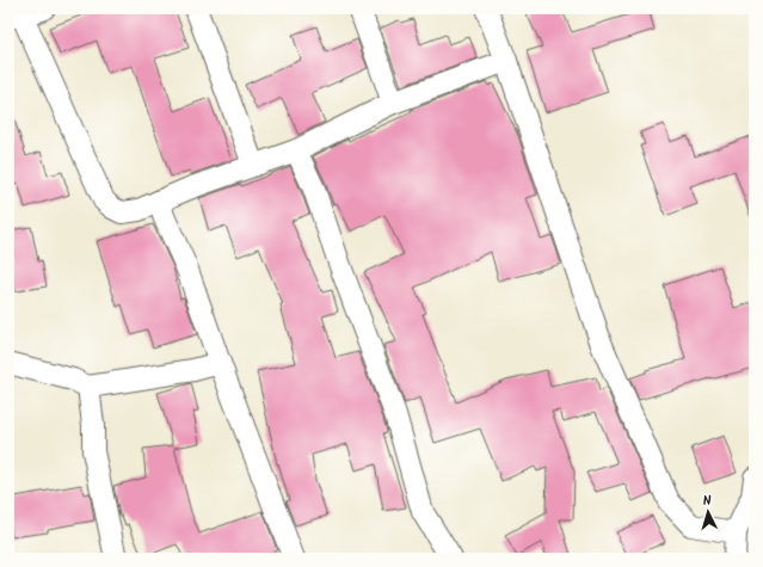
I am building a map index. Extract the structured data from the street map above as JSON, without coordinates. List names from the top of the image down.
{
  "north": "top"
}
